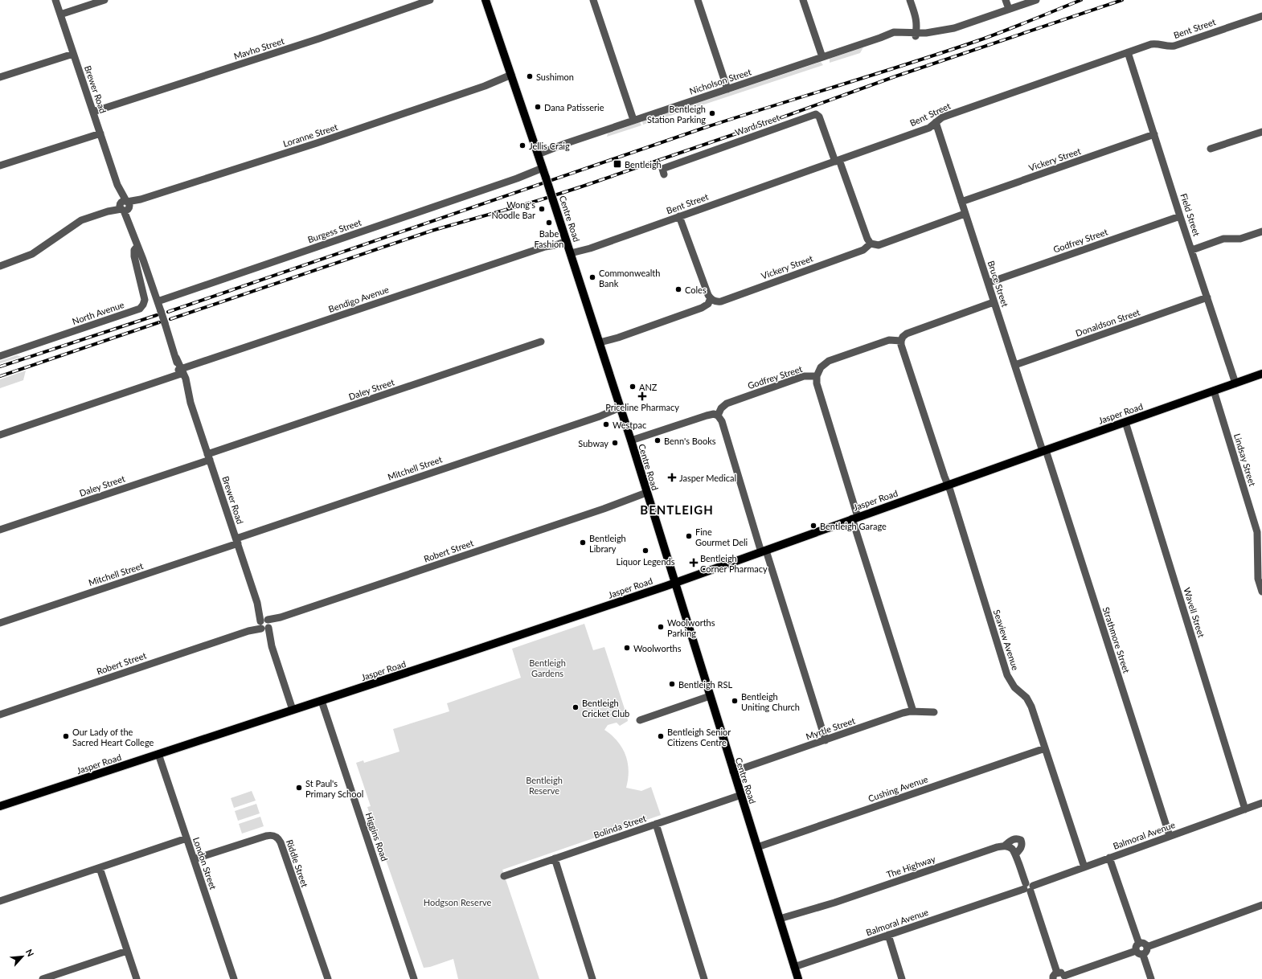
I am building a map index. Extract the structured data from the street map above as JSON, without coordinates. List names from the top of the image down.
{
  "streets": {
    "main road": ["Centre Road", "Jasper Road"],
    "street": [
      "Bent Street",
      "Mavho Street",
      "Nicholson Street",
      "Brewer Road",
      "Ward Street",
      "Loranne Street",
      "Vickery Street",
      "Field Street",
      "Burgess Street",
      "Godfrey Street",
      "Bruce Street",
      "Bendigo Avenue",
      "North Avenue",
      "Donaldson Street",
      "Daley Street",
      "Lindsay Street",
      "Mitchell Street",
      "Robert Street",
      "Wavell Street",
      "Seaview Avenue",
      "Strathmore Street",
      "Myrtle Street",
      "Cushing Avenue",
      "Bolinda Street",
      "Balmoral Avenue",
      "Higgins Road",
      "London Street",
      "Riddle Street",
      "The Highway"
    ]
  },
  "crossings": [
    ["Bent Street", "Ward Street"],
    ["Bent Street", "Field Street"],
    ["Bent Street", "Centre Road"],
    ["Bent Street", "Bruce Street"],
    ["Mavho Street", "Brewer Road"],
    ["Nicholson Street", "Centre Road"],
    ["Brewer Road", "Loranne Street"],
    ["Brewer Road", "Burgess Street"],
    ["Brewer Road", "Bendigo Avenue"],
    ["Brewer Road", "North Avenue"],
    ["Brewer Road", "Daley Street"],
    ["Brewer Road", "Jasper Road"],
    ["Brewer Road", "Mitchell Street"],
    ["Brewer Road", "Robert Street"],
    ["Ward Street", "Vickery Street"],
    ["Loranne Street", "Centre Road"],
    ["Vickery Street", "Field Street"],
    ["Vickery Street", "Bruce Street"],
    ["Field Street", "Godfrey Street"],
    ["Field Street", "Donaldson Street"],
    ["Field Street", "Jasper Road"],
    ["Centre Road", "Burgess Street"],
    ["Centre Road", "Bendigo Avenue"],
    ["Centre Road", "Jasper Road"],
    ["Centre Road", "Mitchell Street"],
    ["Centre Road", "Robert Street"],
    ["Centre Road", "Myrtle Street"],
    ["Centre Road", "Cushing Avenue"],
    ["Centre Road", "Bolinda Street"],
    ["Centre Road", "Balmoral Avenue"],
    ["Centre Road", "The Highway"],
    ["Godfrey Street", "Bruce Street"],
    ["Godfrey Street", "Seaview Avenue"],
    ["Bruce Street", "Donaldson Street"],
    ["Bruce Street", "Jasper Road"],
    ["Bruce Street", "Strathmore Street"],
    ["Jasper Road", "Lindsay Street"],
    ["Jasper Road", "Wavell Street"],
    ["Jasper Road", "Seaview Avenue"],
    ["Jasper Road", "Strathmore Street"],
    ["Jasper Road", "Higgins Road"],
    ["Jasper Road", "London Street"],
    ["Wavell Street", "Balmoral Avenue"],
    ["Seaview Avenue", "Cushing Avenue"],
    ["Seaview Avenue", "Balmoral Avenue"],
    ["Strathmore Street", "Balmoral Avenue"],
    ["London Street", "Riddle Street"]
  ],
  "districts": ["BENTLEIGH"],
  "parks": ["Bentleigh Gardens", "Bentleigh Reserve", "Hodgson Reserve"],
  "places": {
    "other": [
      "Sushimon",
      "Dana Patisserie",
      "Bentleigh Station Parking",
      "Jellis Craig",
      "Wong's Noodle Bar",
      "Babe Fashion",
      "Commonwealth Bank",
      "Coles",
      "ANZ",
      "Westpac",
      "Benn's Books",
      "Subway",
      "Bentleigh Garage",
      "Fine Gourmet Deli",
      "Bentleigh Library",
      "Liquor Legends",
      "Woolworths Parking",
      "Woolworths",
      "Bentleigh RSL",
      "Bentleigh Uniting Church",
      "Bentleigh Cricket Club",
      "Our Lady of the Sacred Heart College",
      "Bentleigh Senior Citizens Centre",
      "St Paul's Primary School"
    ],
    "transit": ["Bentleigh"],
    "health": ["Priceline Pharmacy", "Jasper Medical", "Bentleigh Corner Pharmacy"]
  },
  "north": "top right"
}
